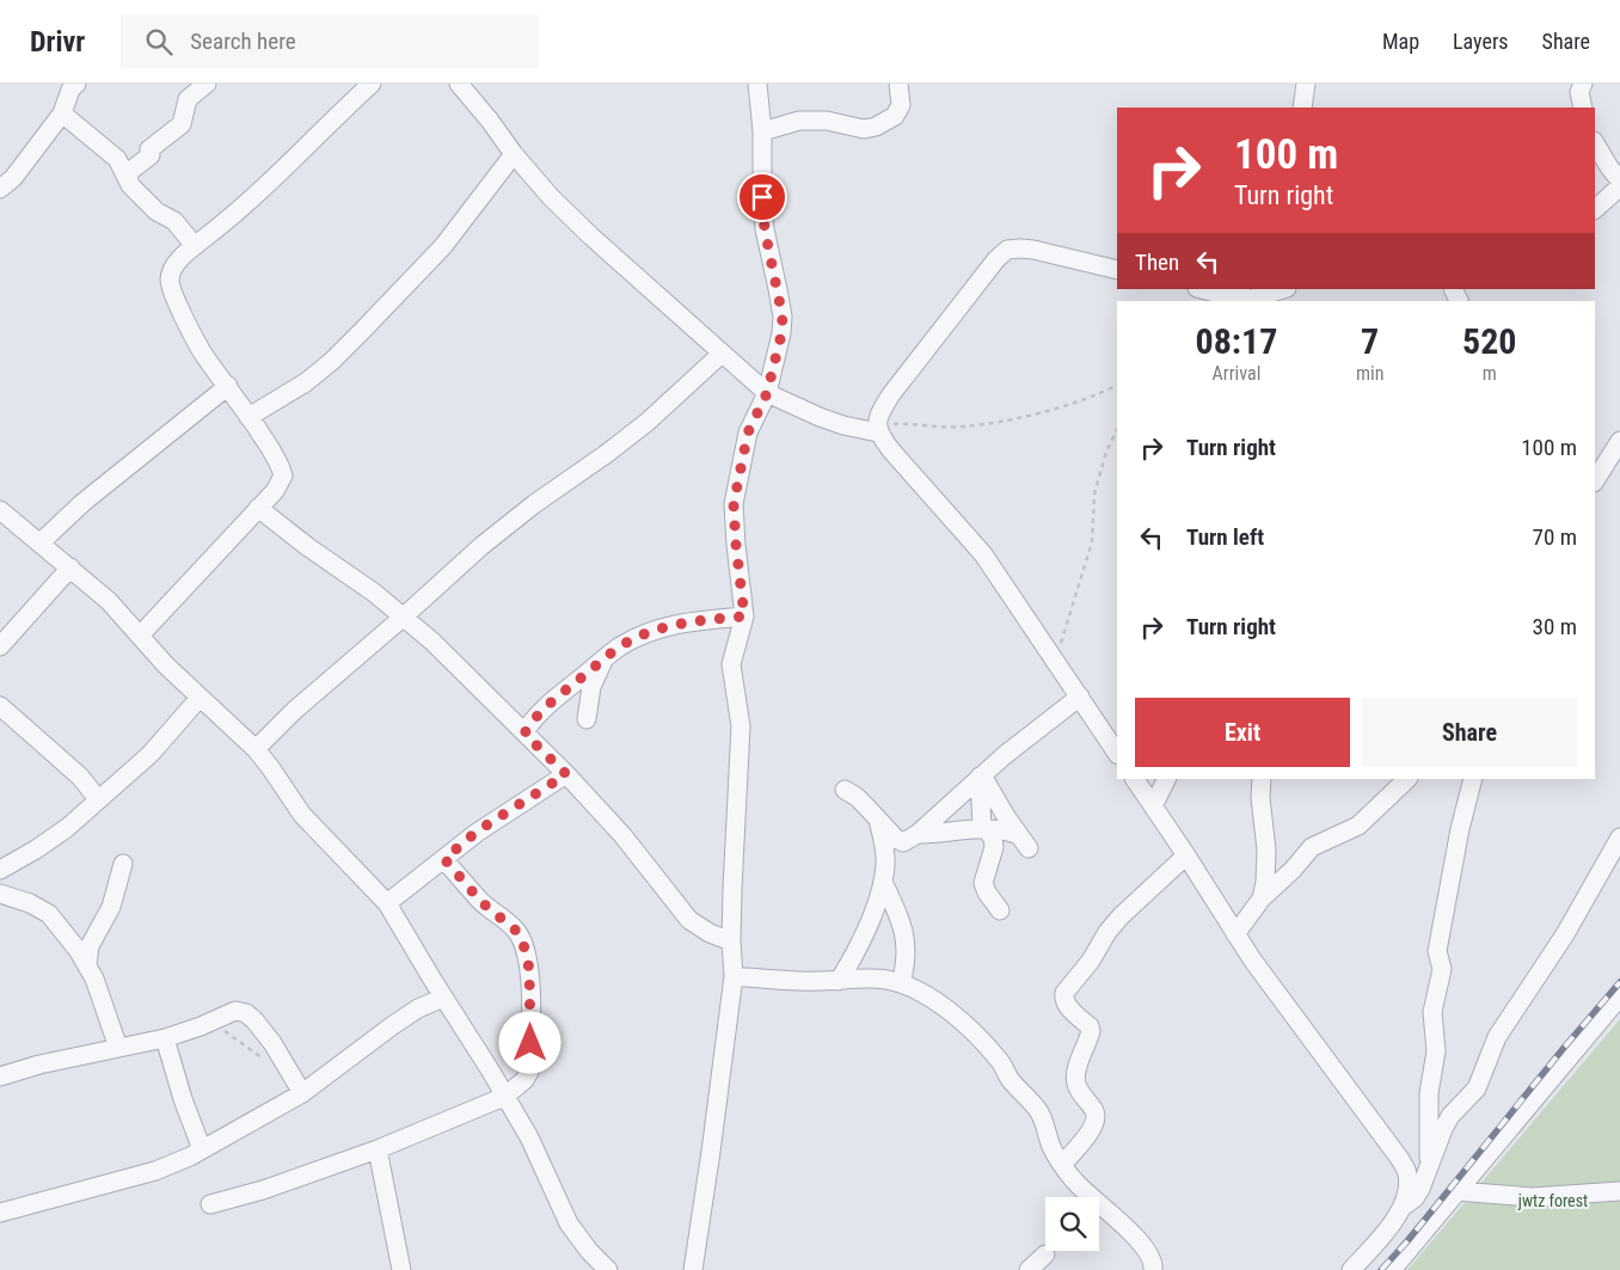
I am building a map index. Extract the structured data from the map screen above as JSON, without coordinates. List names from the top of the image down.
{
  "parks": ["jwtz forest"],
  "page": {
    "header": "Drivr",
    "search": "Search here",
    "nav": ["Map", "Layers", "Share"],
    "turn": ["100 m", "Turn right"],
    "then": "Then",
    "eta": [
      "08:17",
      "Arrival",
      "7",
      "min",
      "520",
      "m"
    ],
    "list": [
      {
        "name": "Turn right",
        "value": "100 m"
      },
      {
        "name": "Turn left",
        "value": "70 m"
      },
      {
        "name": "Turn right",
        "value": "30 m"
      }
    ],
    "buttons": ["Exit", "Share"]
  }
}
